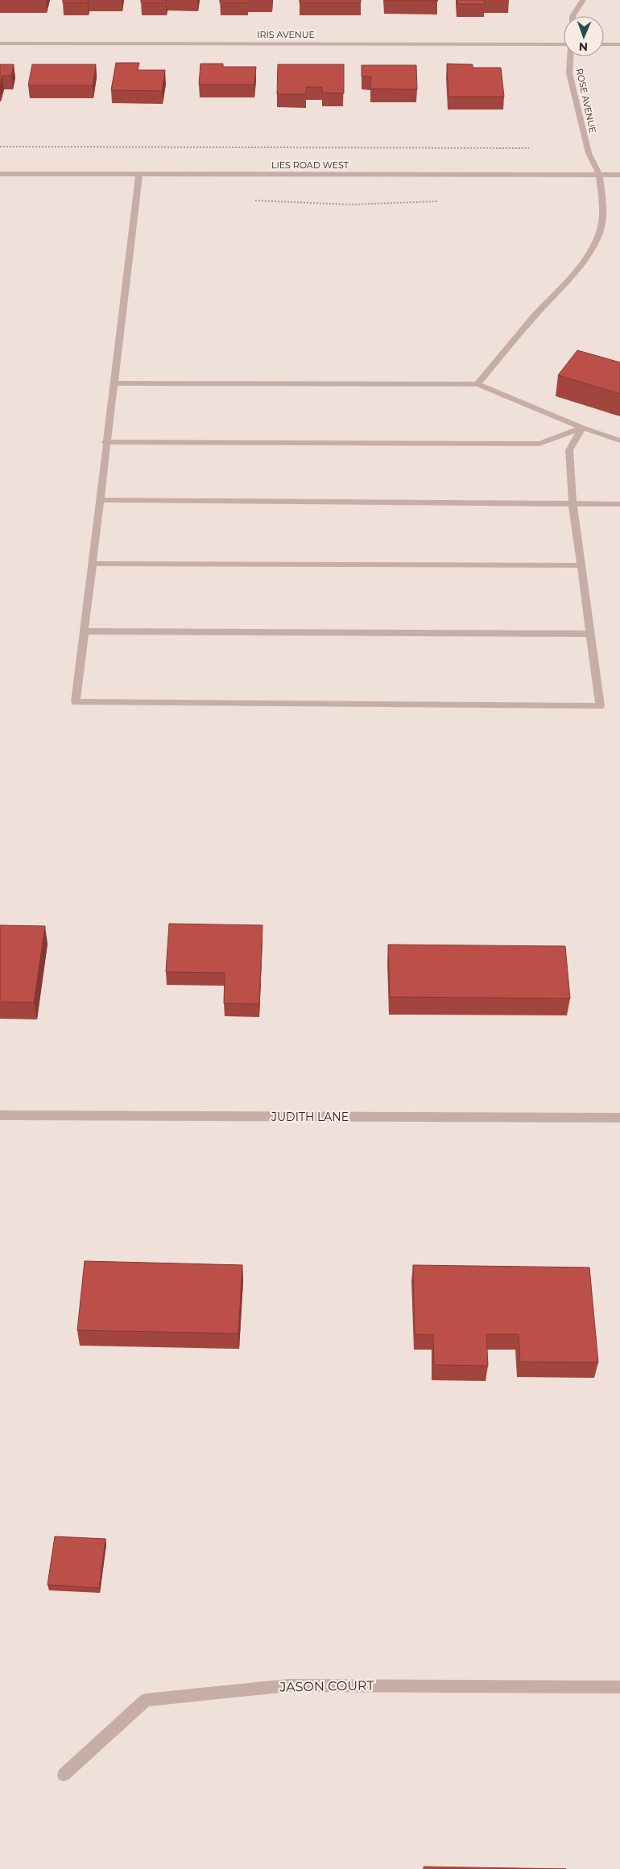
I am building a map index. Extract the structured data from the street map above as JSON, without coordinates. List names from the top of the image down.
{
  "streets": {
    "street": [
      "IRIS AVENUE",
      "ROSE AVENUE",
      "LIES ROAD WEST",
      "JUDITH LANE",
      "JASON COURT"
    ]
  },
  "crossings": [
    ["ROSE AVENUE", "LIES ROAD WEST"]
  ],
  "north": "bottom"
}
